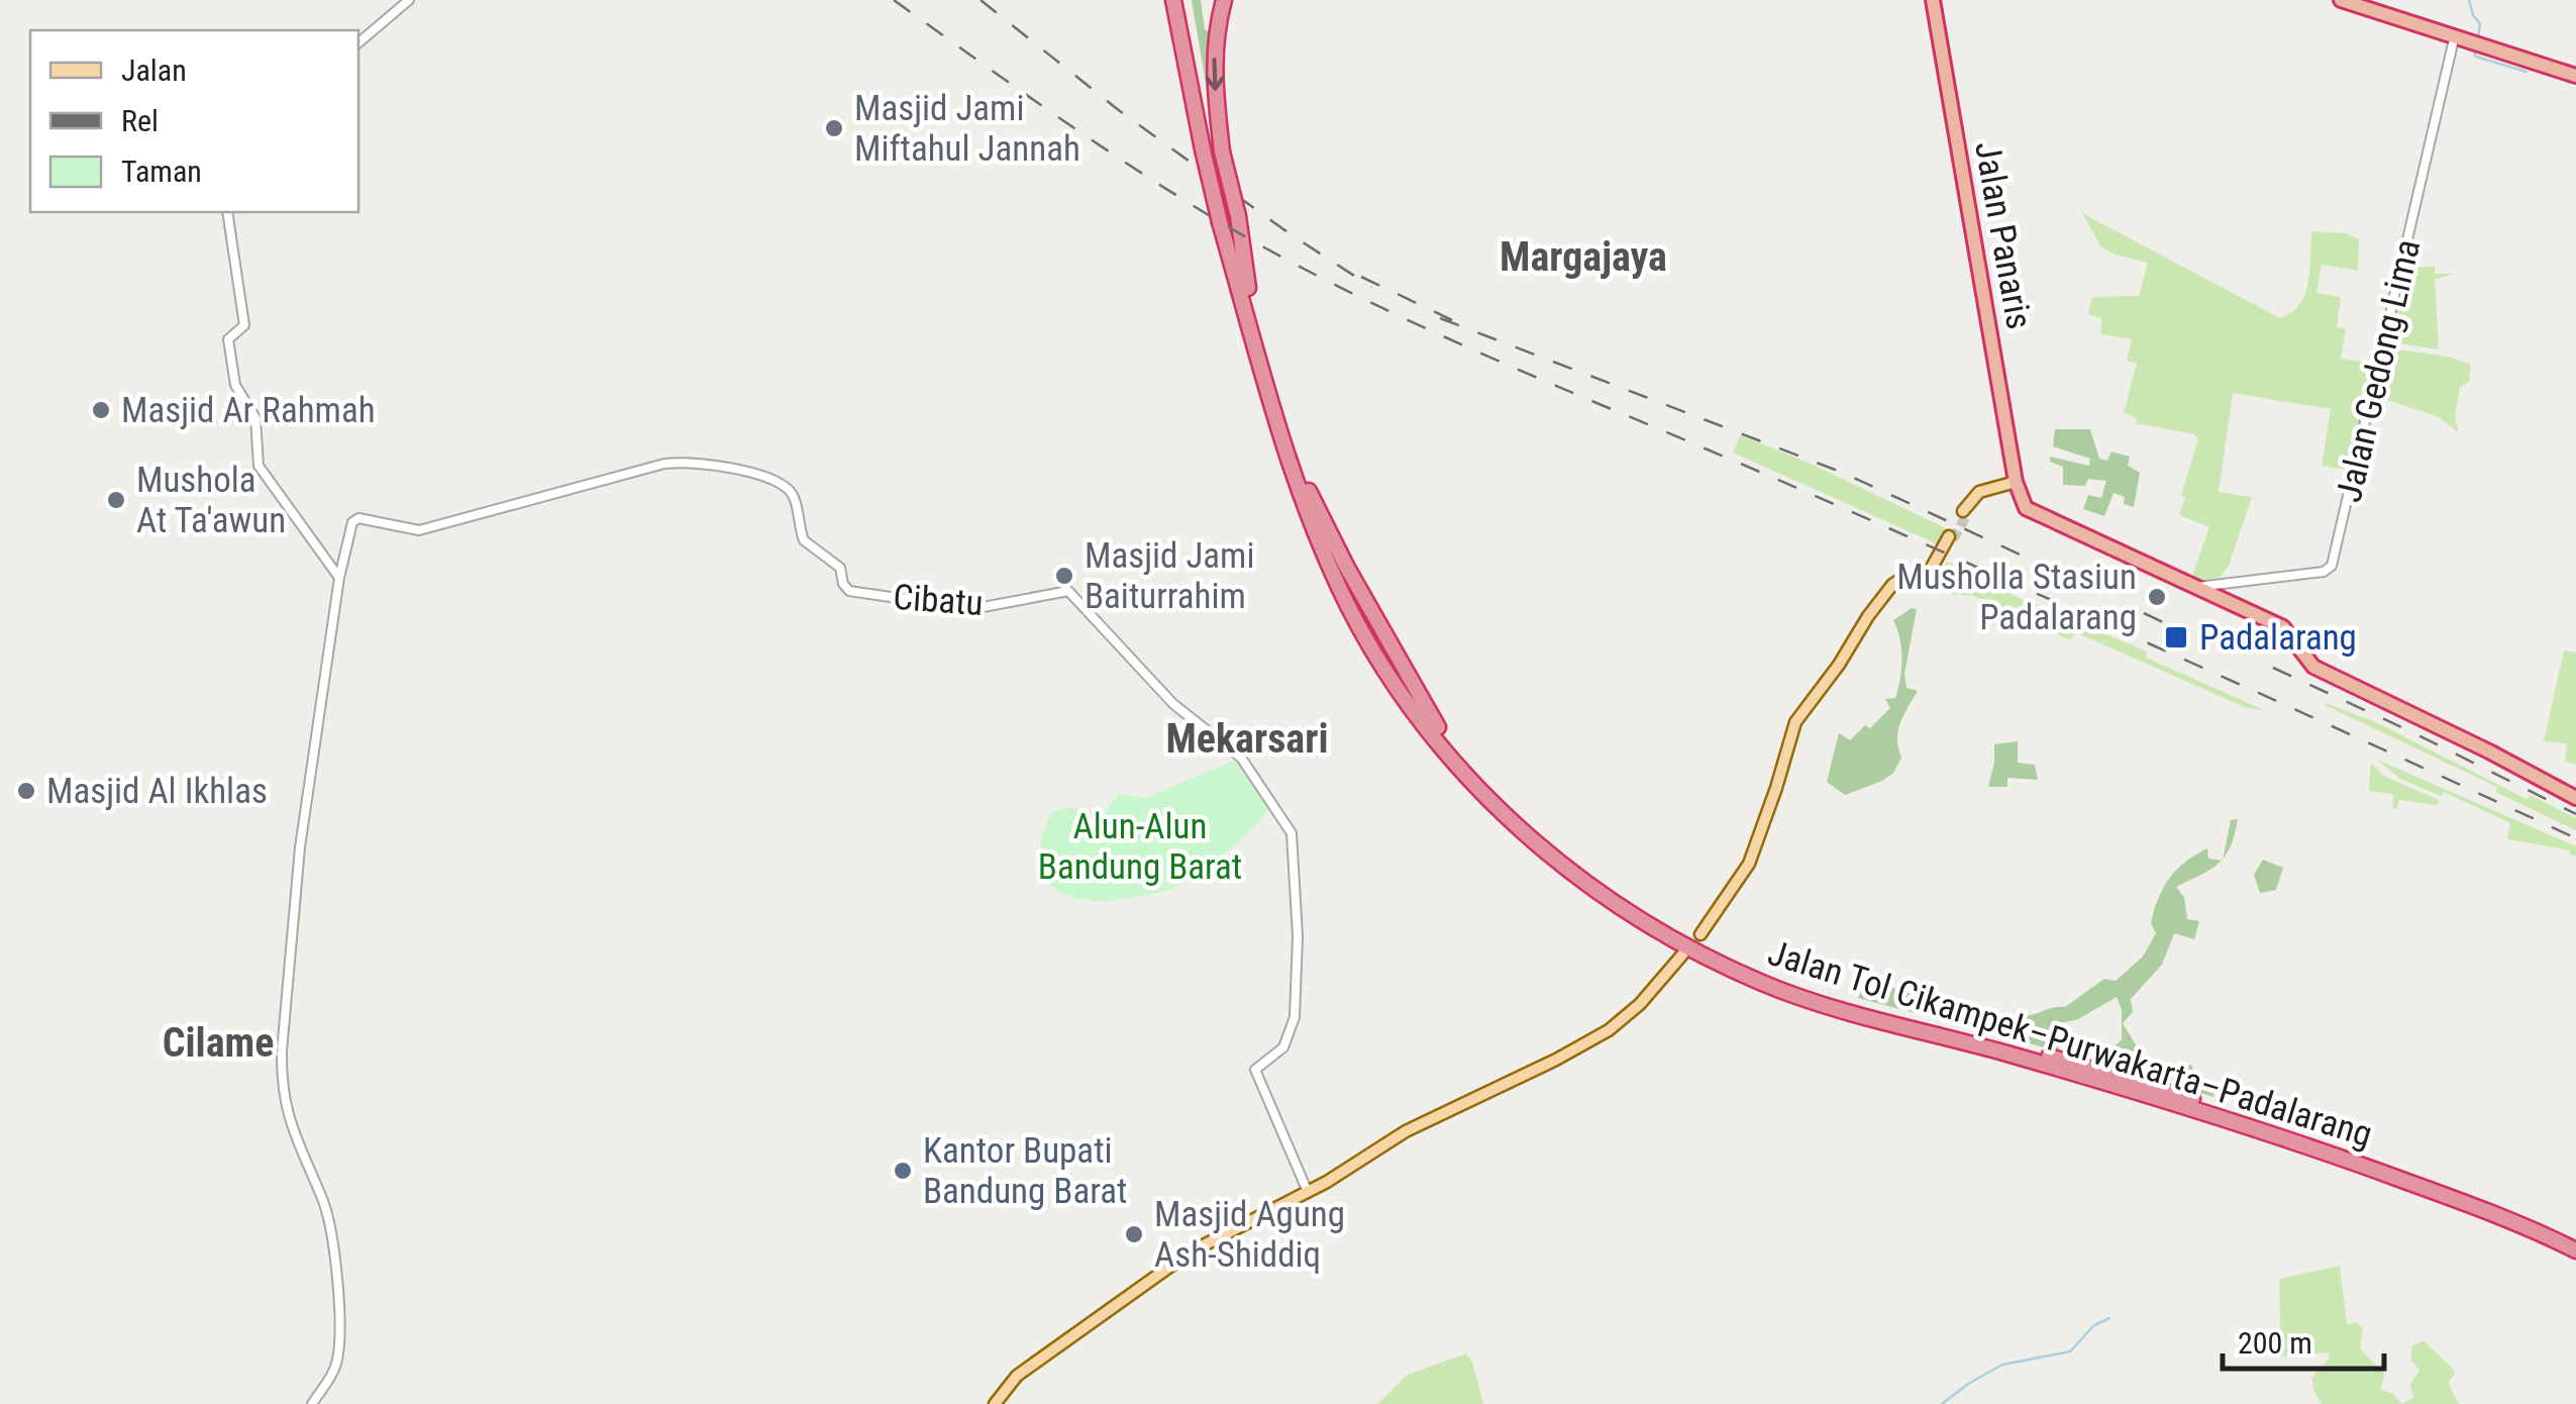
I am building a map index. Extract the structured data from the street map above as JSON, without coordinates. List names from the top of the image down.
{
  "streets": {
    "highway": ["Jalan Panaris", "Jalan Tol Cikampek–Purwakarta–Padalarang"],
    "street": ["Jalan Gedong Lima", "Cibatu"]
  },
  "districts": ["Margajaya", "Mekarsari", "Cilame"],
  "parks": ["Alun-Alun Bandung Barat"],
  "places": {
    "other": [
      "Masjid Jami Miftahul Jannah",
      "Masjid Ar Rahmah",
      "Mushola At Ta'awun",
      "Masjid Jami Baiturrahim",
      "Musholla Stasiun Padalarang",
      "Masjid Al Ikhlas",
      "Kantor Bupati Bandung Barat",
      "Masjid Agung Ash-Shiddiq"
    ],
    "transit": ["Padalarang"]
  },
  "legend": ["Jalan", "Rel", "Taman"],
  "scale_bar": "200 m"
}
